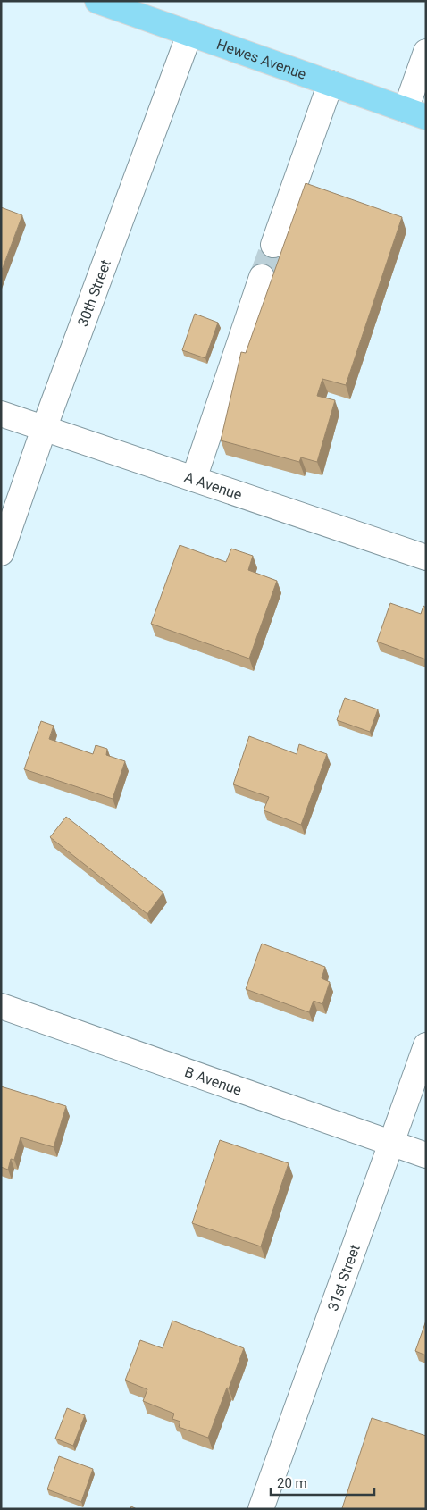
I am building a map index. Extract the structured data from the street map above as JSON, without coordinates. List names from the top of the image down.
{
  "streets": {
    "main road": ["Hewes Avenue"],
    "street": [
      "30th Street",
      "A Avenue",
      "B Avenue",
      "31st Street"
    ]
  },
  "crossings": [
    ["Hewes Avenue", "30th Street"],
    ["30th Street", "A Avenue"],
    ["B Avenue", "31st Street"]
  ],
  "scale_bar": "20 m"
}
